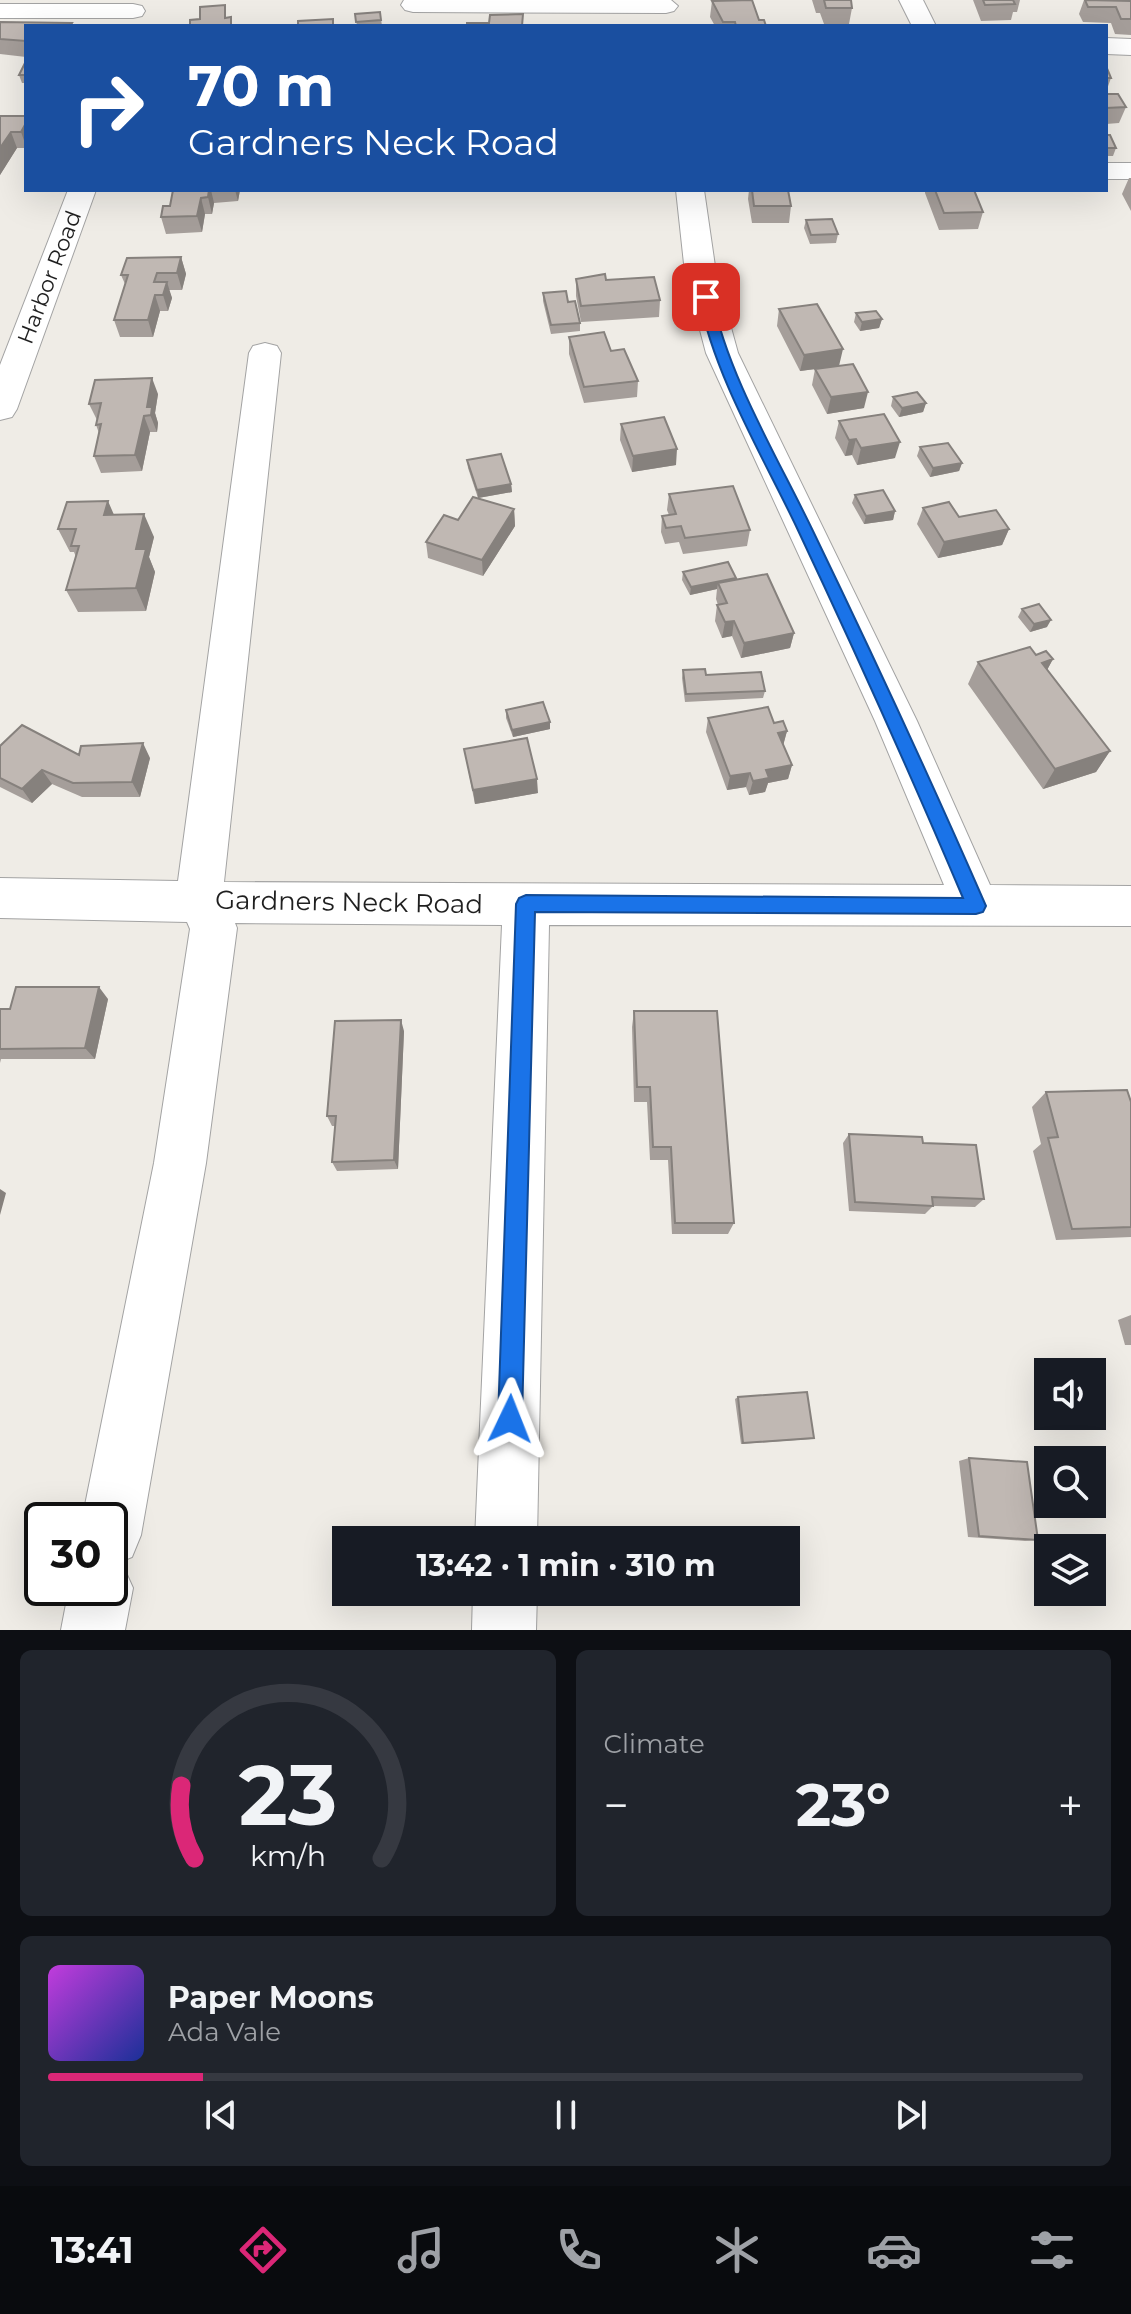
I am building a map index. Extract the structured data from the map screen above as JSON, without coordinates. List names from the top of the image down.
{
  "streets": {
    "street": ["Harbor Road", "Gardners Neck Road"]
  },
  "page": {
    "turn": ["70 m", "Gardners Neck Road"],
    "limit": "30",
    "trip": "13:42 · 1 min · 310 m",
    "tile": "Climate",
    "heat": ["−", "23°", "+"],
    "song": ["Paper Moons", "Ada Vale"],
    "tabs": "13:41",
    "gauge": ["23", "km/h"]
  }
}
